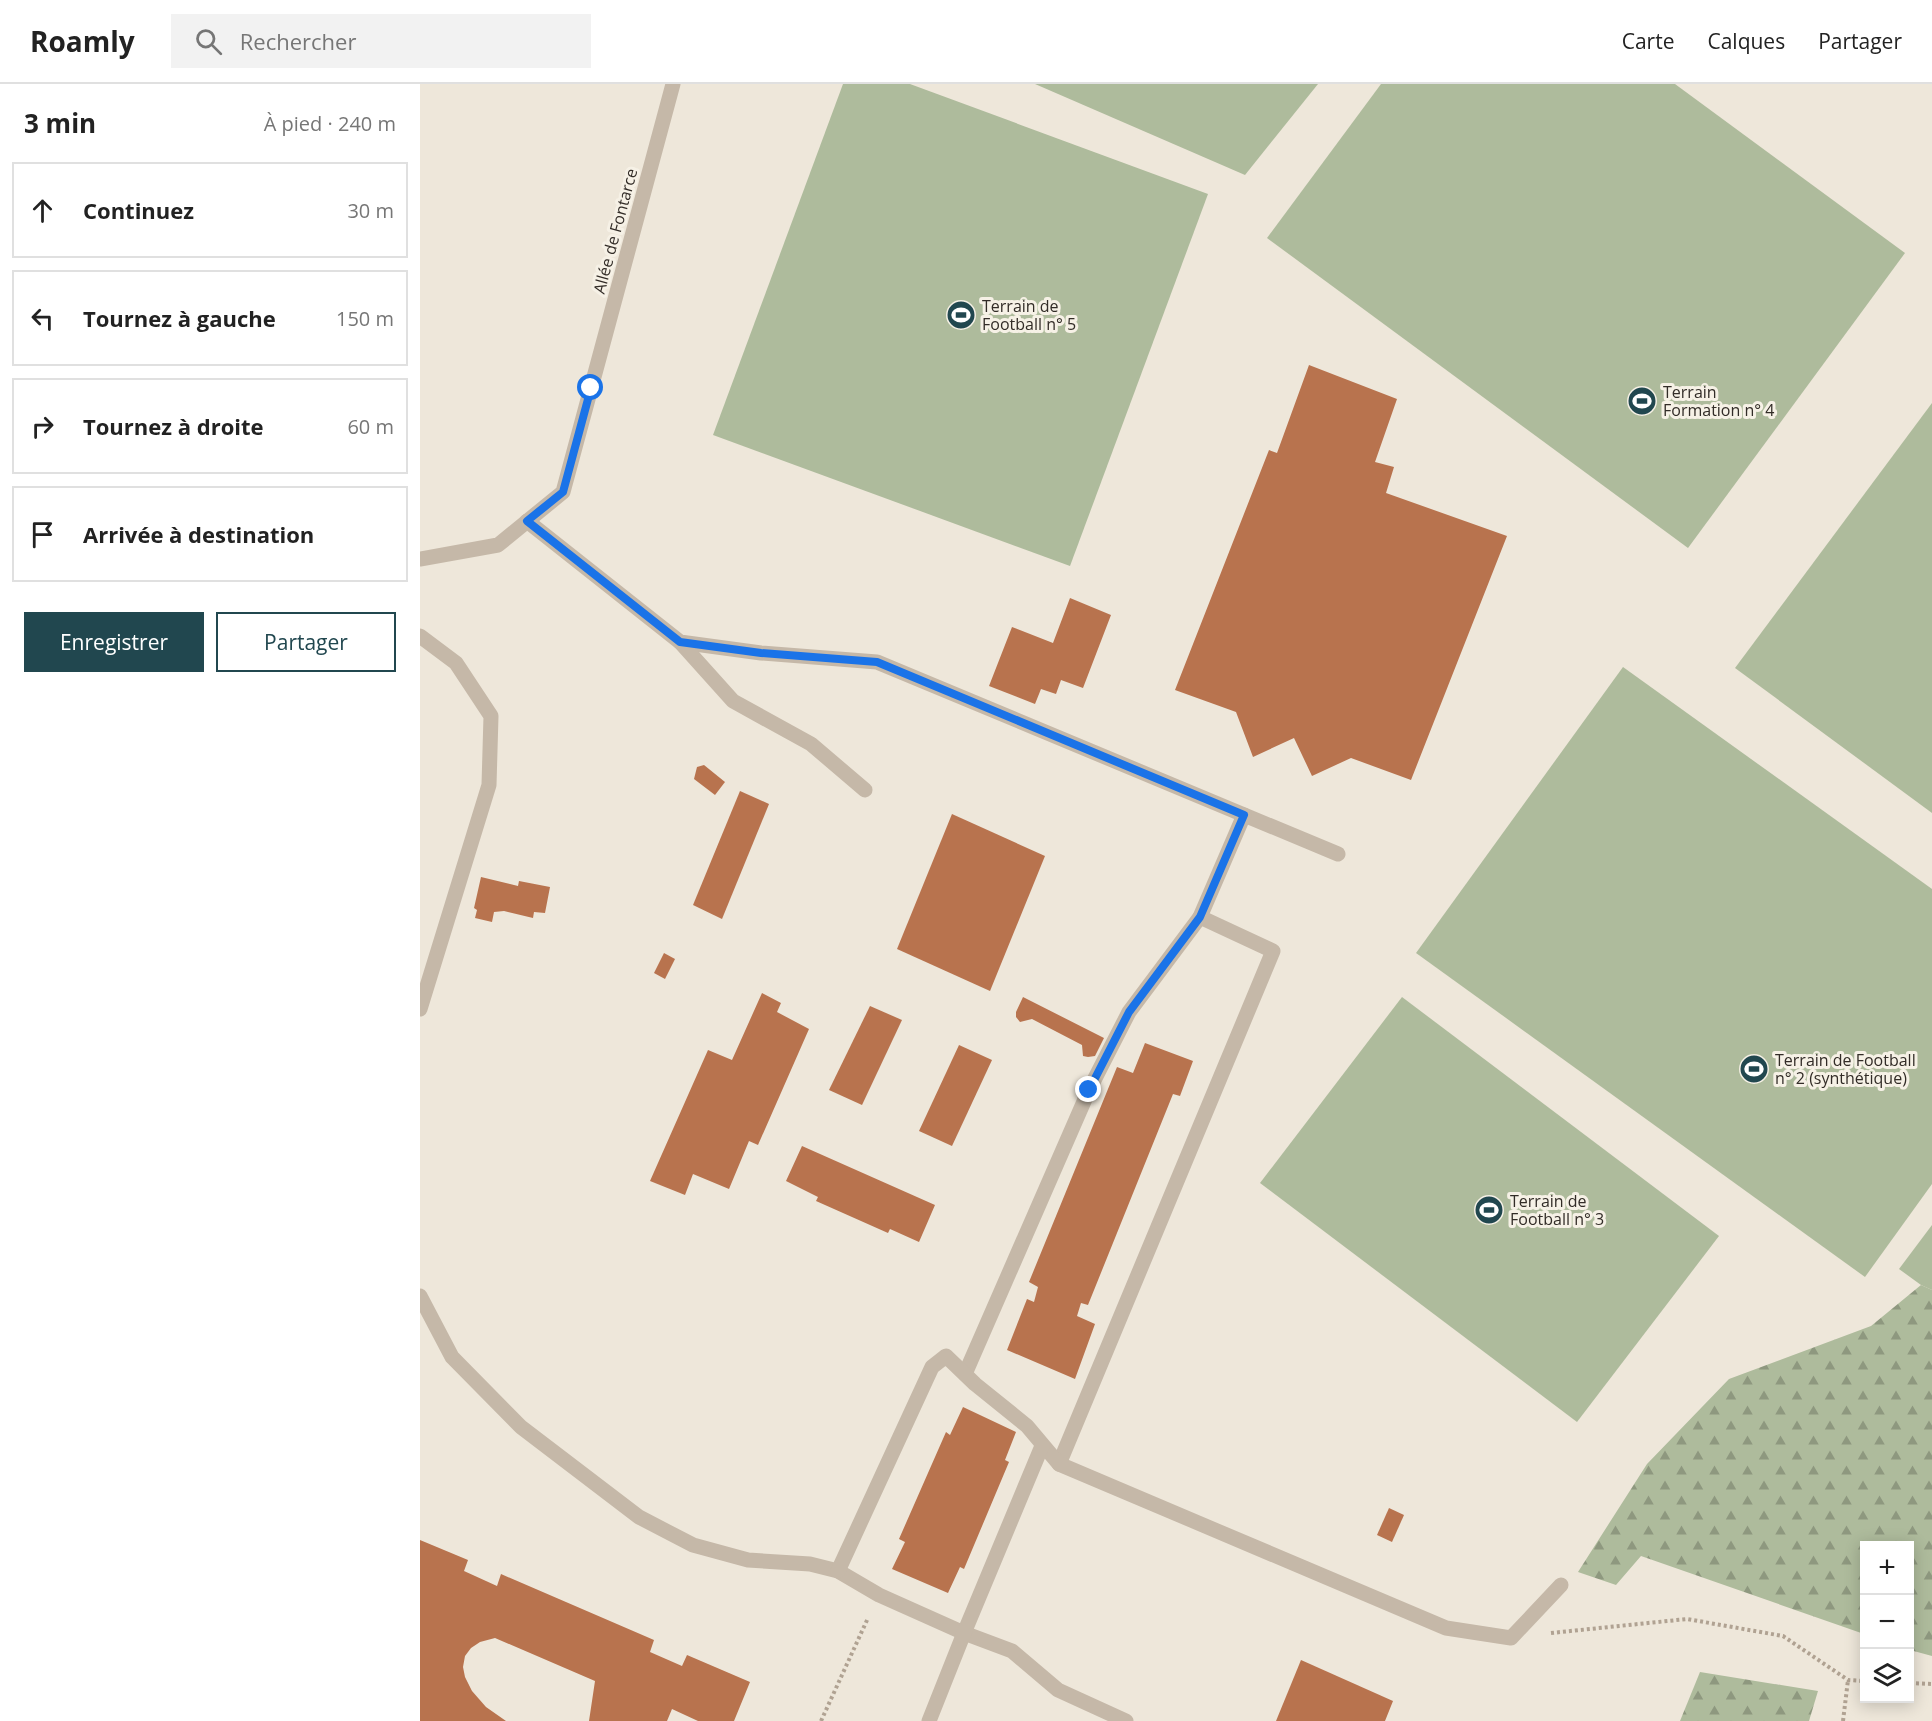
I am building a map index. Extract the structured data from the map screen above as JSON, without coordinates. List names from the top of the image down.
{
  "streets": {
    "lane": ["Allée de Fontarce"]
  },
  "places": {
    "sports": [
      "Terrain de Football n° 5",
      "Terrain Formation n° 4",
      "Terrain de Football n° 2 (synthétique)",
      "Terrain de Football n° 3"
    ]
  },
  "page": {
    "header": "Roamly",
    "search": "Rechercher",
    "nav": ["Carte", "Calques", "Partager"],
    "heading": ["3 min", "À pied · 240 m"],
    "list": [
      ["Continuez", "30 m"],
      ["Tournez à gauche", "150 m"],
      ["Tournez à droite", "60 m"],
      "Arrivée à destination"
    ],
    "buttons": ["Enregistrer", "Partager"],
    "map_buttons": ["+", "−"]
  }
}
